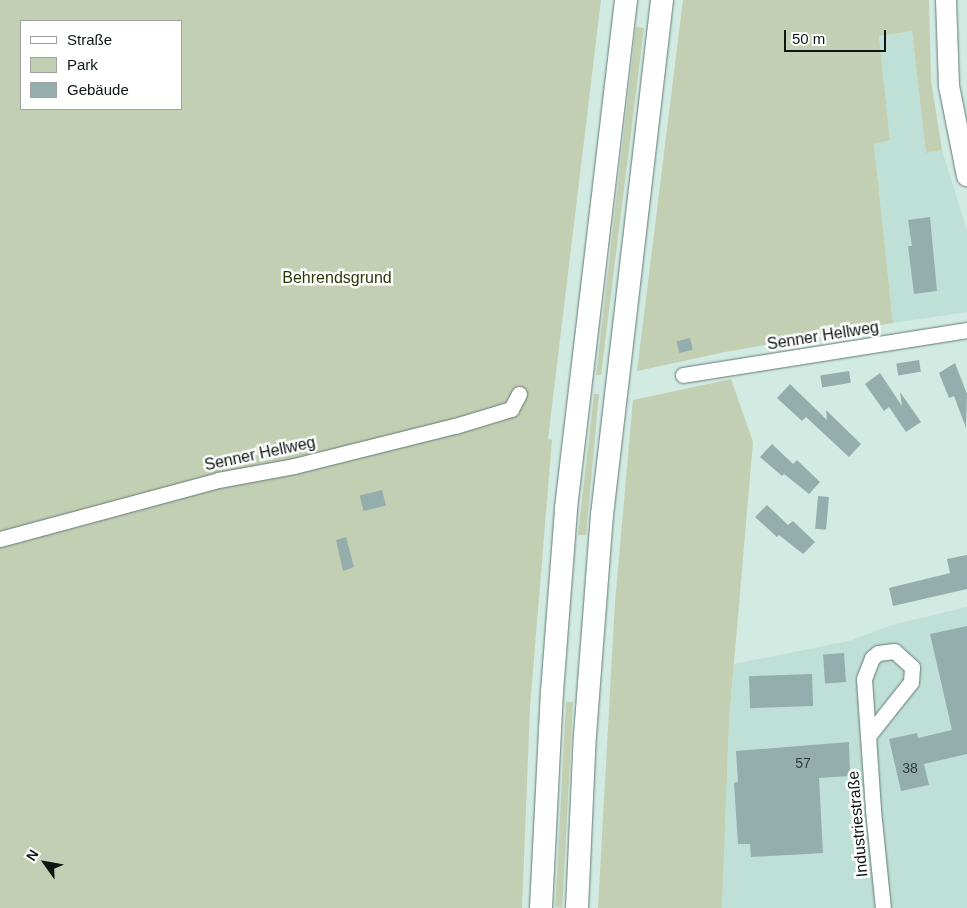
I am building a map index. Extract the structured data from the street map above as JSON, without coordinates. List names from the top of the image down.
{
  "streets": {
    "street": ["Senner Hellweg", "Industriestraße"]
  },
  "parks": ["Behrendsgrund"],
  "house_numbers": ["57", "38"],
  "legend": ["Straße", "Park", "Gebäude"],
  "scale_bar": "50 m",
  "north": "top left"
}
